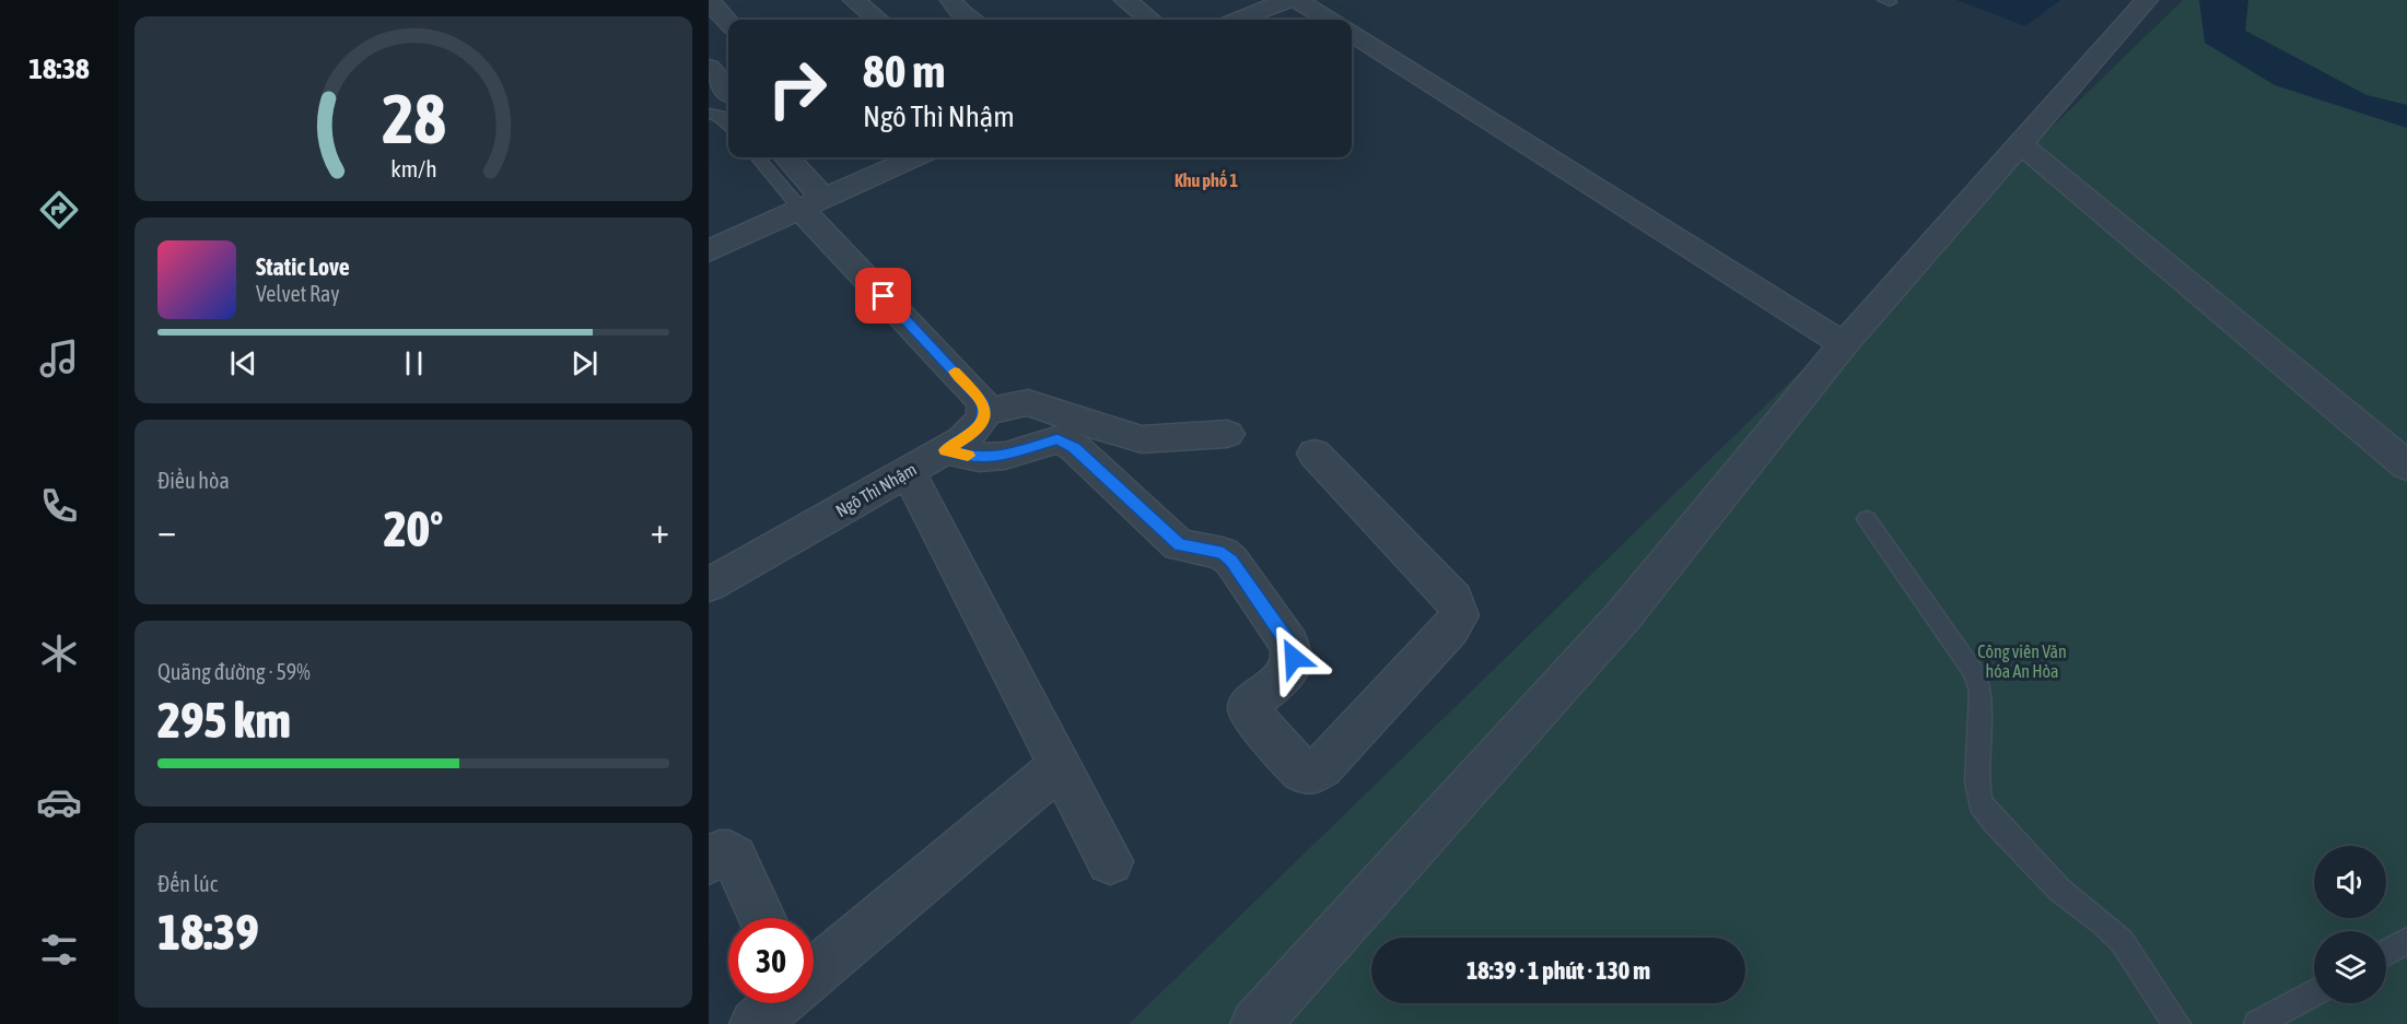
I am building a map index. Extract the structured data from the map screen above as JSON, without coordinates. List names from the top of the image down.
{
  "streets": {
    "street": ["Ngô Thì Nhậm"]
  },
  "districts": ["Khu phố 1"],
  "parks": ["Công viên Văn hóa An Hòa"],
  "page": {
    "tabs": "18:38",
    "turn": ["80 m", "Ngô Thì Nhậm"],
    "song": ["Static Love", "Velvet Ray"],
    "tile": [
      "Điều hòa",
      ["Quãng đường · 59%", "295 km"],
      ["Đến lúc", "18:39"]
    ],
    "heat": ["−", "20°", "+"],
    "limit": "30",
    "trip": "18:39 · 1 phút · 130 m",
    "gauge": ["28", "km/h"]
  }
}
